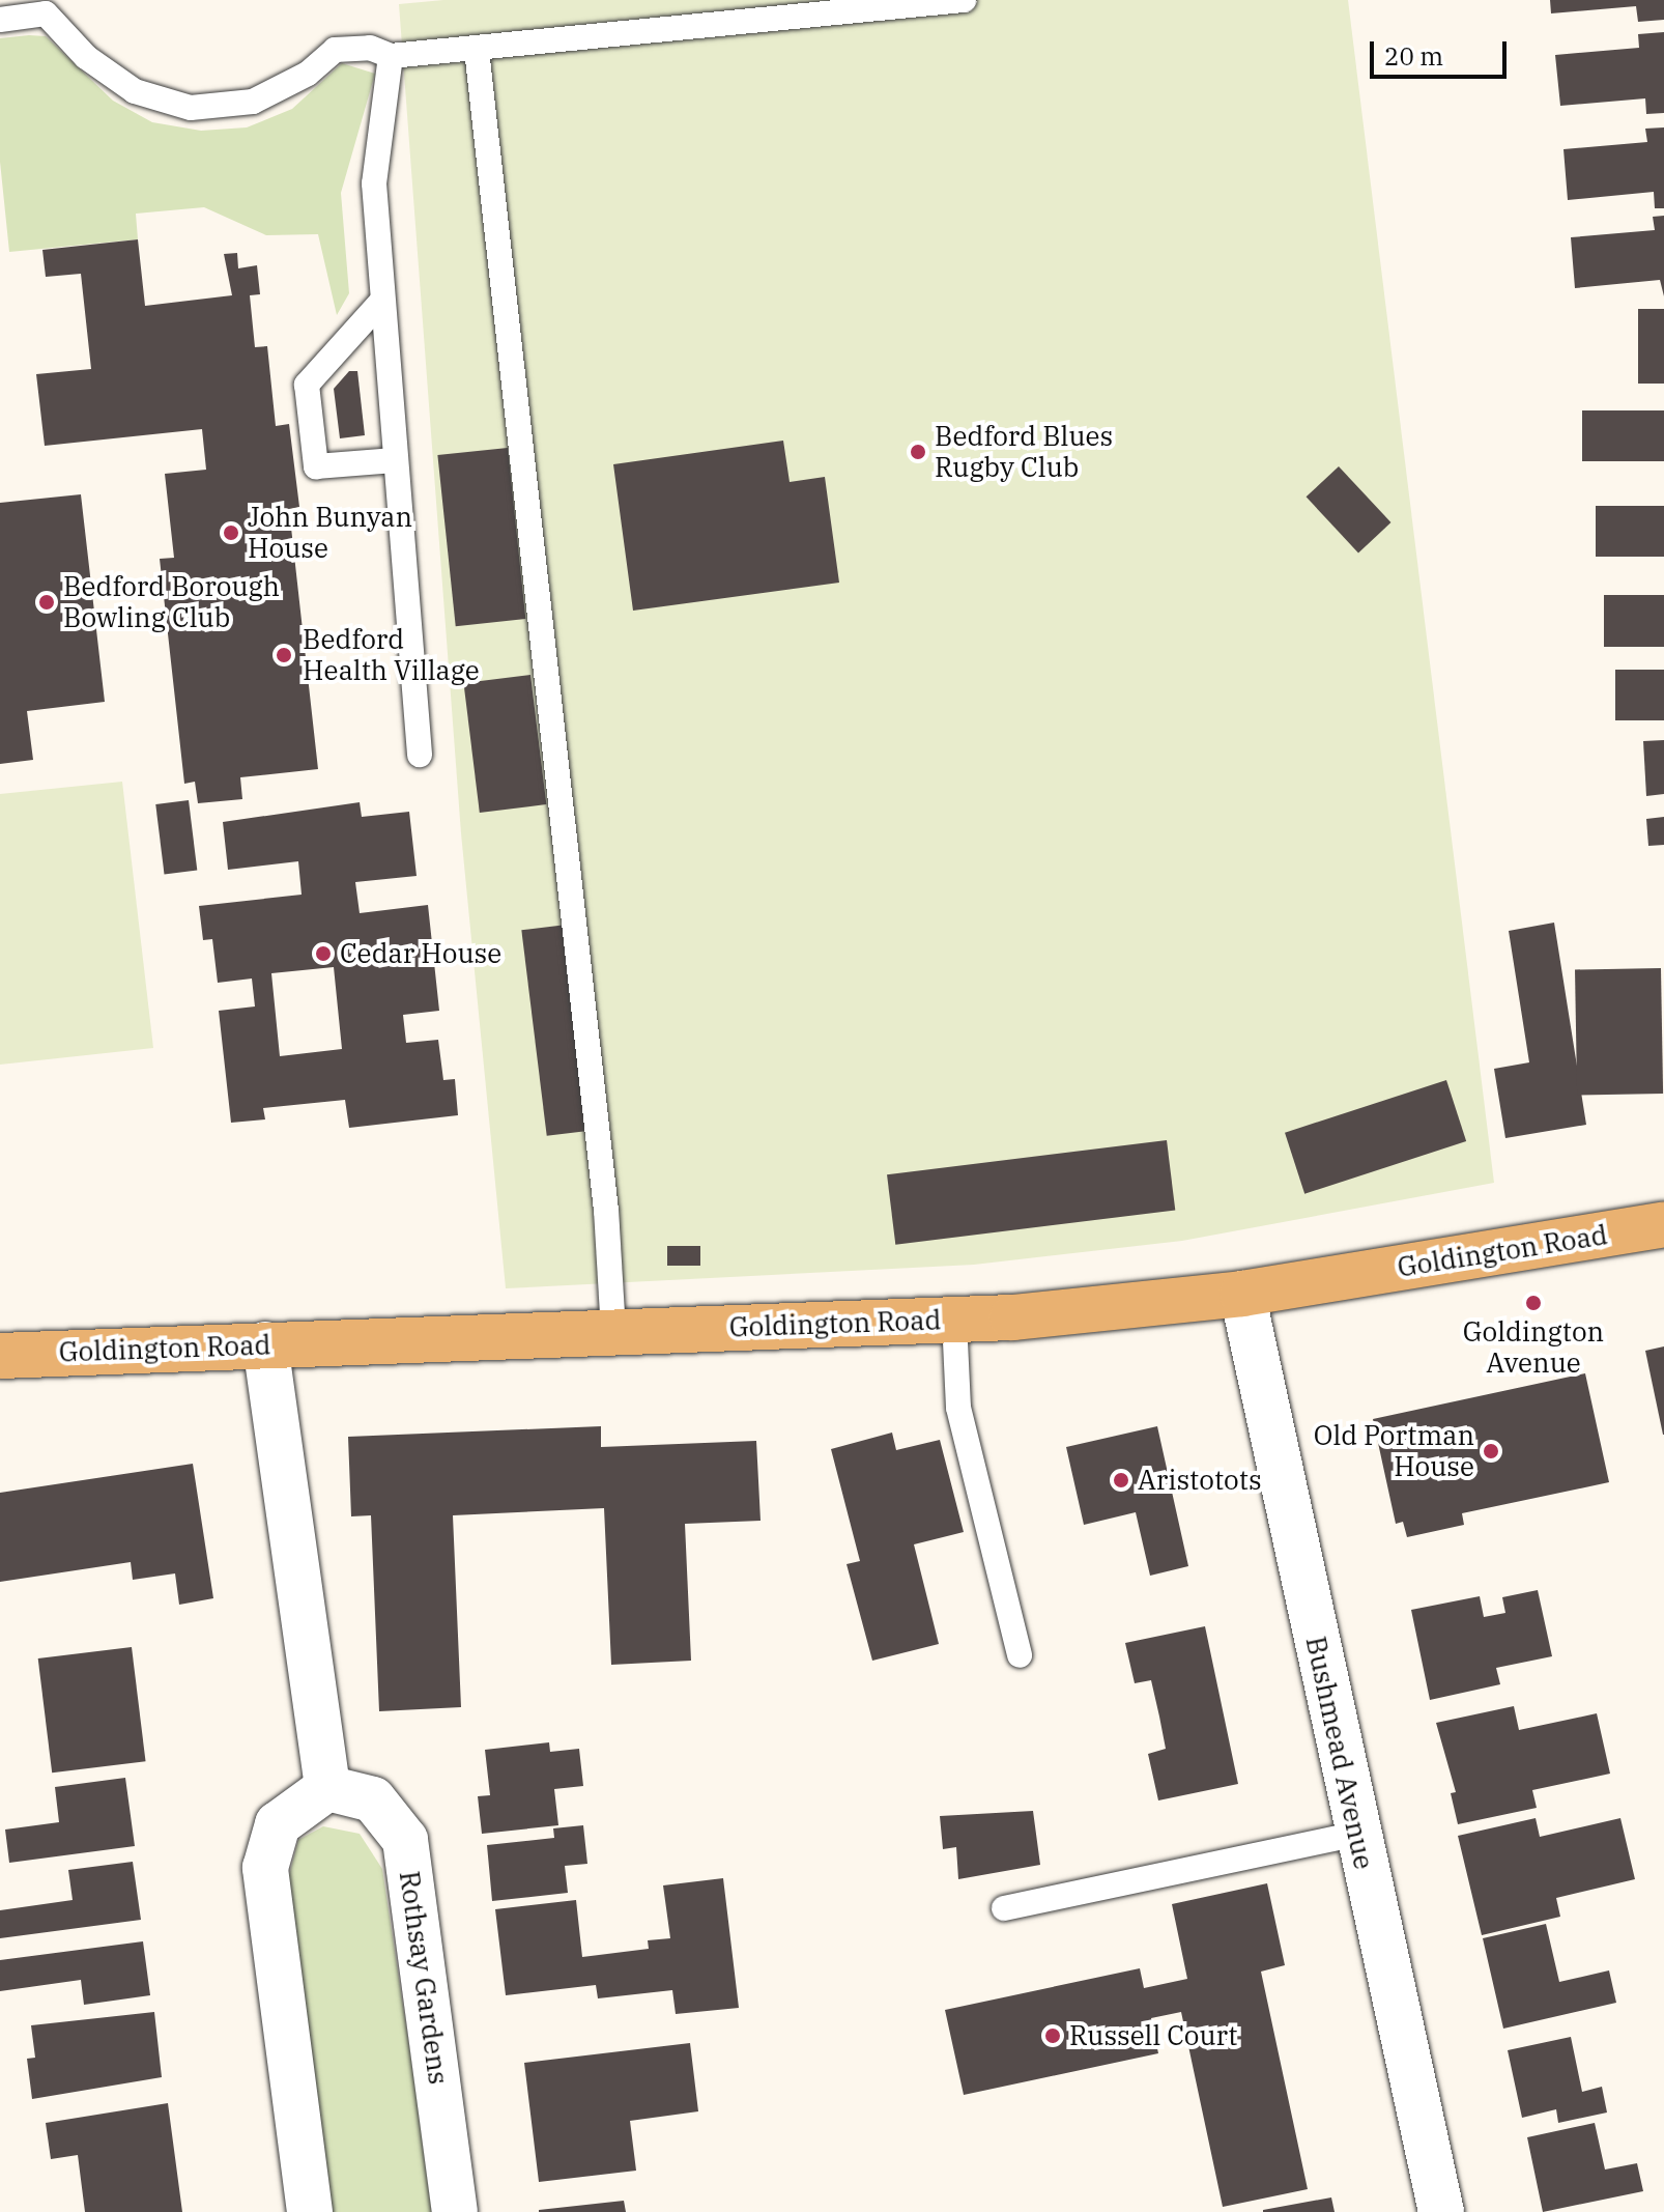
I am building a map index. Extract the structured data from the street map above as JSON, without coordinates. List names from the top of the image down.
{
  "streets": {
    "main road": ["Goldington Road"],
    "street": ["Bushmead Avenue", "Rothsay Gardens"]
  },
  "crossings": [
    ["Goldington Road", "Bushmead Avenue"]
  ],
  "places": [
    "Bedford Blues Rugby Club",
    "John Bunyan House",
    "Bedford Borough Bowling Club",
    "Bedford Health Village",
    "Cedar House",
    "Goldington Avenue",
    "Old Portman House",
    "Aristotots",
    "Russell Court"
  ],
  "scale_bar": "20 m"
}
